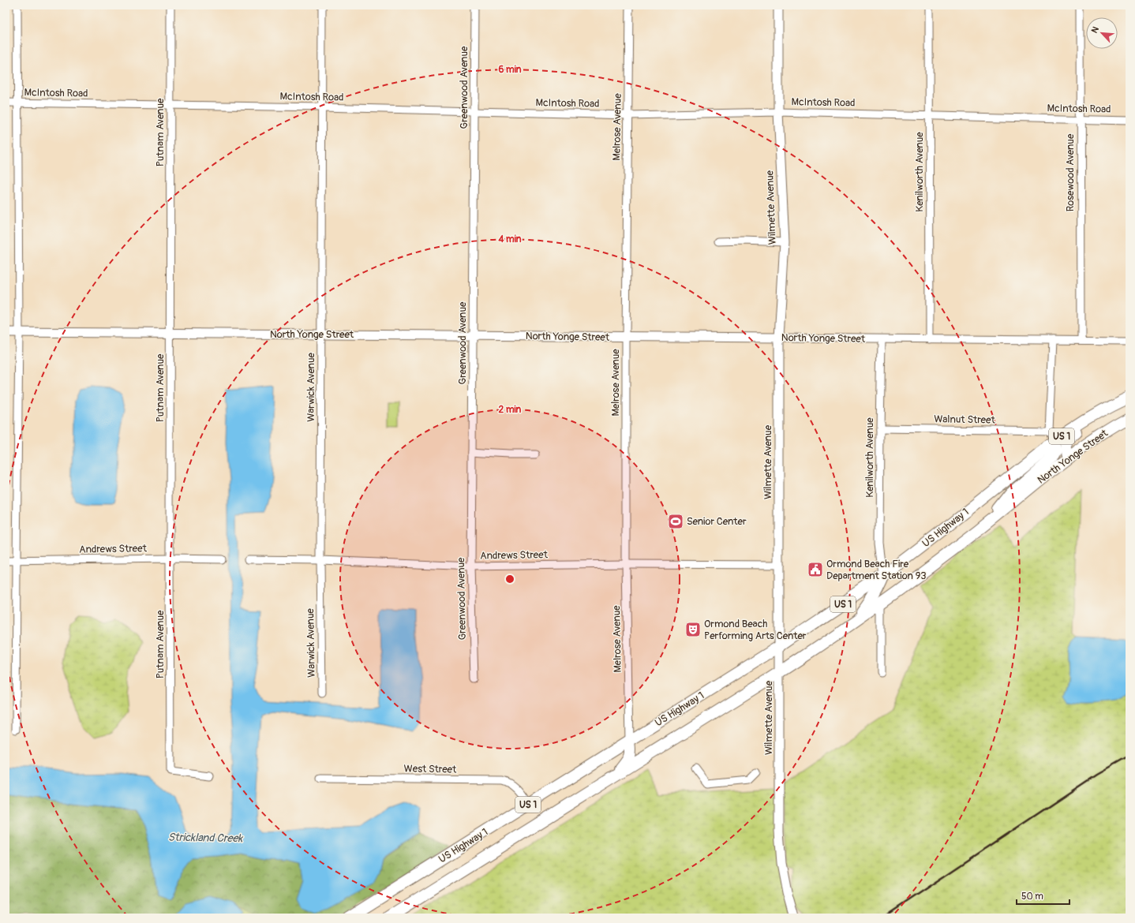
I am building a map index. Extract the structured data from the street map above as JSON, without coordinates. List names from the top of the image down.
{
  "streets": {
    "main road": ["North Yonge Street", "US 1", "US Highway 1"],
    "street": [
      "Greenwood Avenue",
      "McIntosh Road",
      "Melrose Avenue",
      "Putnam Avenue",
      "Kenilworth Avenue",
      "Rosewood Avenue",
      "Wilmette Avenue",
      "Warwick Avenue",
      "Walnut Street",
      "Andrews Street",
      "West Street"
    ]
  },
  "crossings": [
    ["Greenwood Avenue", "McIntosh Road"],
    ["Greenwood Avenue", "North Yonge Street"],
    ["Greenwood Avenue", "Andrews Street"],
    ["McIntosh Road", "Melrose Avenue"],
    ["McIntosh Road", "Putnam Avenue"],
    ["McIntosh Road", "Kenilworth Avenue"],
    ["McIntosh Road", "Rosewood Avenue"],
    ["McIntosh Road", "Wilmette Avenue"],
    ["McIntosh Road", "Warwick Avenue"],
    ["Melrose Avenue", "North Yonge Street"],
    ["Melrose Avenue", "US Highway 1"],
    ["Melrose Avenue", "Andrews Street"],
    ["Putnam Avenue", "North Yonge Street"],
    ["Putnam Avenue", "Andrews Street"],
    ["Kenilworth Avenue", "North Yonge Street"],
    ["Kenilworth Avenue", "Walnut Street"],
    ["Kenilworth Avenue", "US Highway 1"],
    ["Rosewood Avenue", "North Yonge Street"],
    ["Wilmette Avenue", "North Yonge Street"],
    ["Wilmette Avenue", "US Highway 1"],
    ["Wilmette Avenue", "Andrews Street"],
    ["North Yonge Street", "Warwick Avenue"],
    ["North Yonge Street", "US Highway 1"],
    ["Warwick Avenue", "Andrews Street"],
    ["US Highway 1", "West Street"]
  ],
  "water": ["Strickland Creek"],
  "places": {
    "sports": ["Senior Center"],
    "public building": ["Ormond Beach Fire Department Station 93"],
    "theatre": ["Ormond Beach Performing Arts Center"]
  },
  "scale_bar": "50 m",
  "north": "top left",
  "rings": ["6 min", "4 min", "2 min"]
}
